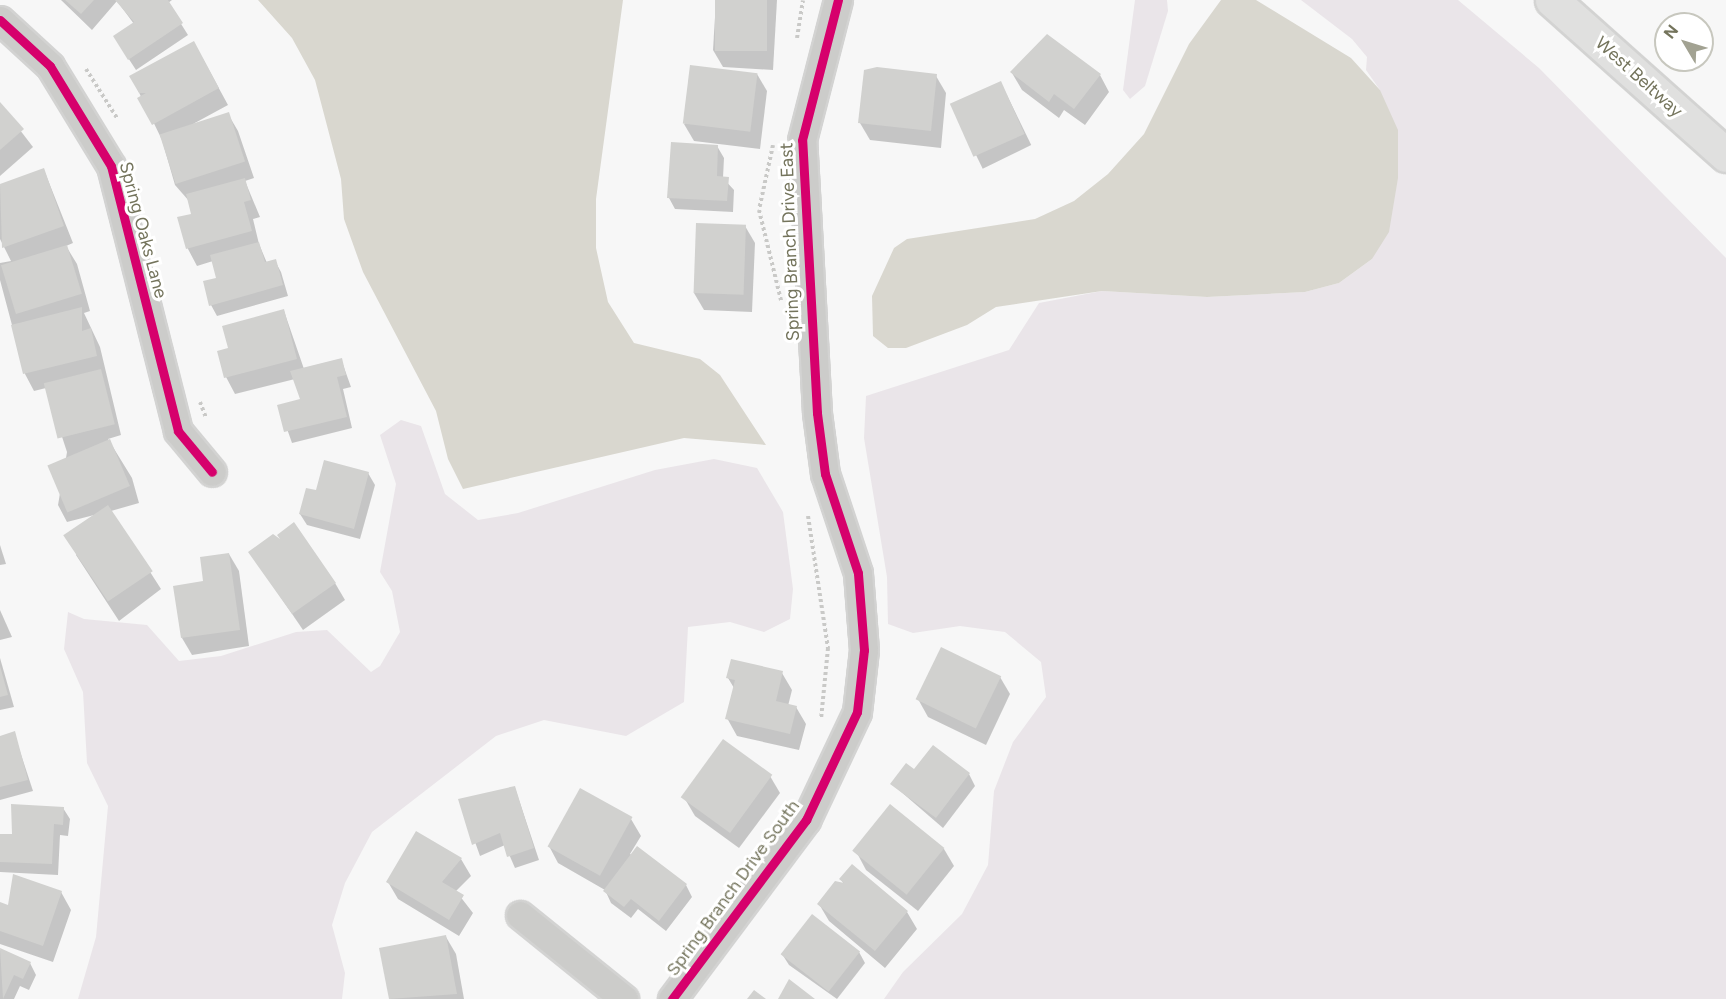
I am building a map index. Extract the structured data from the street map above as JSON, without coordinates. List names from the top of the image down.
{
  "streets": {
    "highway": ["West Beltway"],
    "street": ["Spring Oaks Lane", "Spring Branch Drive East", "Spring Branch Drive South"]
  },
  "crossings": [
    ["Spring Branch Drive East", "Spring Branch Drive South"]
  ],
  "north": "top left"
}
